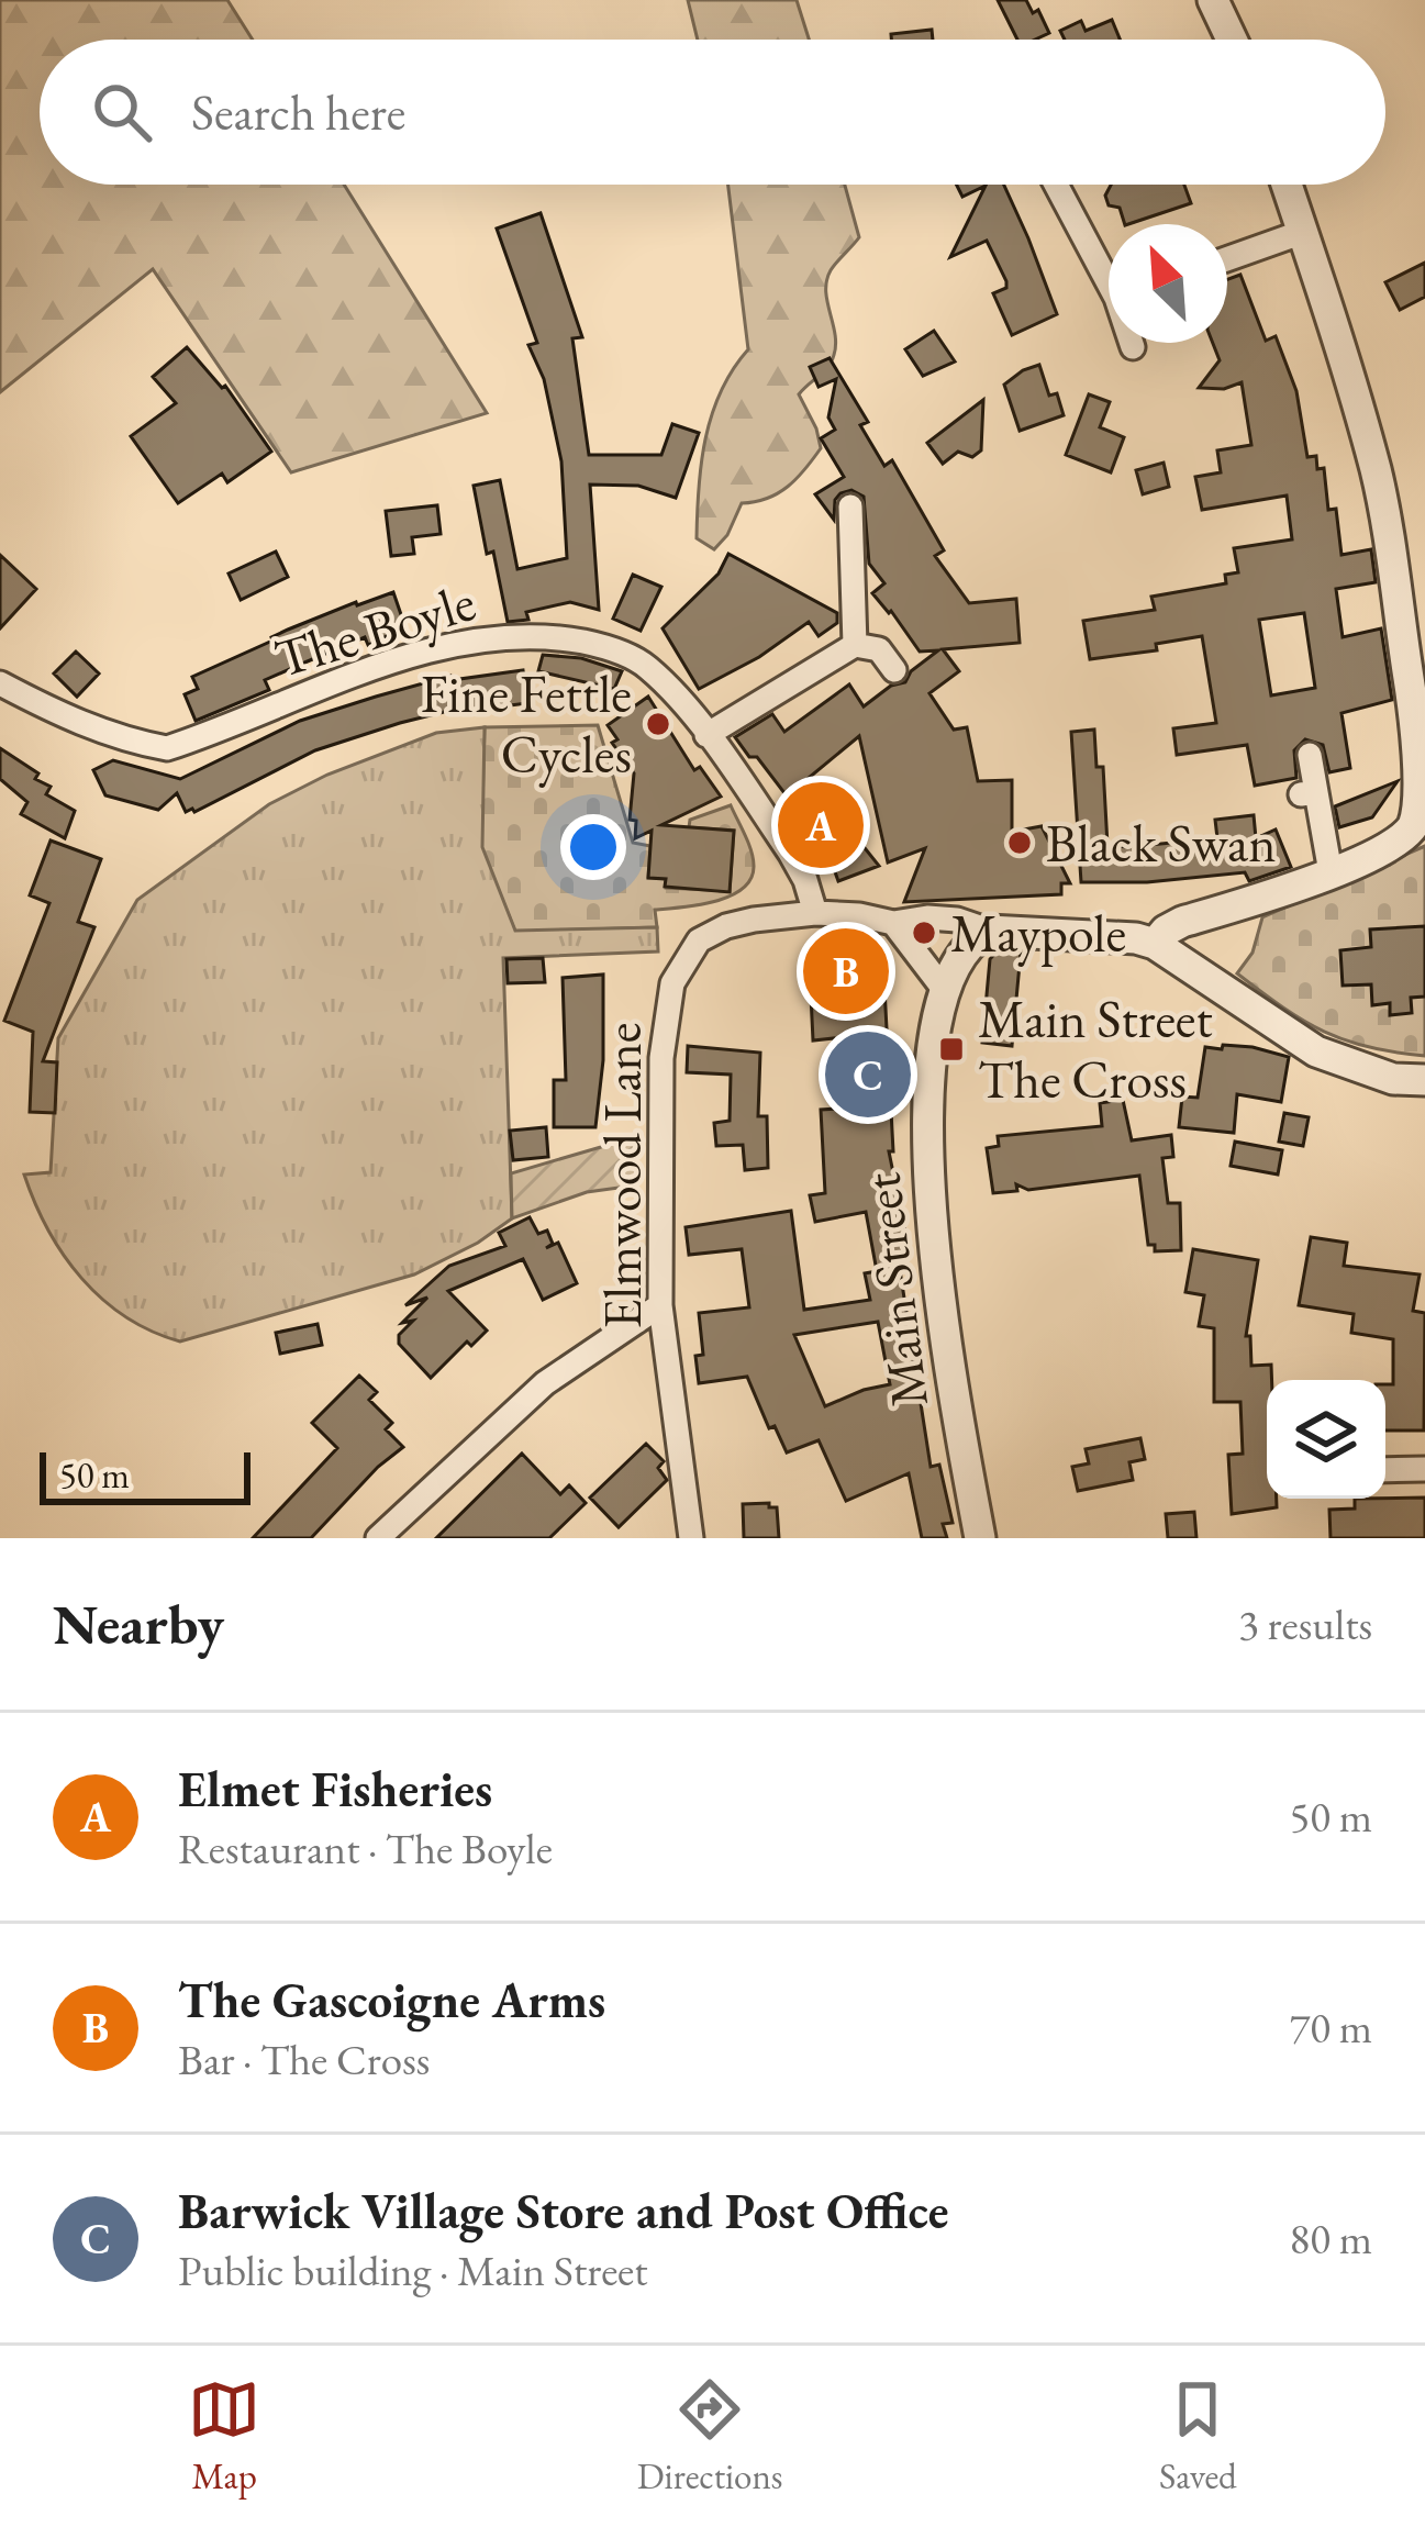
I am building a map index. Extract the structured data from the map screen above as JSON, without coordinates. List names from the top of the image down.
{
  "streets": {
    "street": ["The Boyle", "Elmwood Lane", "Main Street"]
  },
  "crossings": [
    ["The Boyle", "Elmwood Lane"],
    ["Elmwood Lane", "Main Street"]
  ],
  "places": {
    "other": ["Fine Fettle Cycles", "Black Swan", "Maypole"],
    "transit": ["Main Street The Cross"]
  },
  "scale_bar": "50 m",
  "north": "top left",
  "page": {
    "search": "Search here",
    "pins": ["A", "B", "C"],
    "scale": "50 m",
    "heading": ["Nearby", "3 results"],
    "list": [
      {
        "mark": "A",
        "name": "Elmet Fisheries",
        "note": "Restaurant · The Boyle",
        "value": "50 m"
      },
      {
        "mark": "B",
        "name": "The Gascoigne Arms",
        "note": "Bar · The Cross",
        "value": "70 m"
      },
      {
        "mark": "C",
        "name": "Barwick Village Store and Post Office",
        "note": "Public building · Main Street",
        "value": "80 m"
      }
    ],
    "nav": ["Map", "Directions", "Saved"]
  }
}
